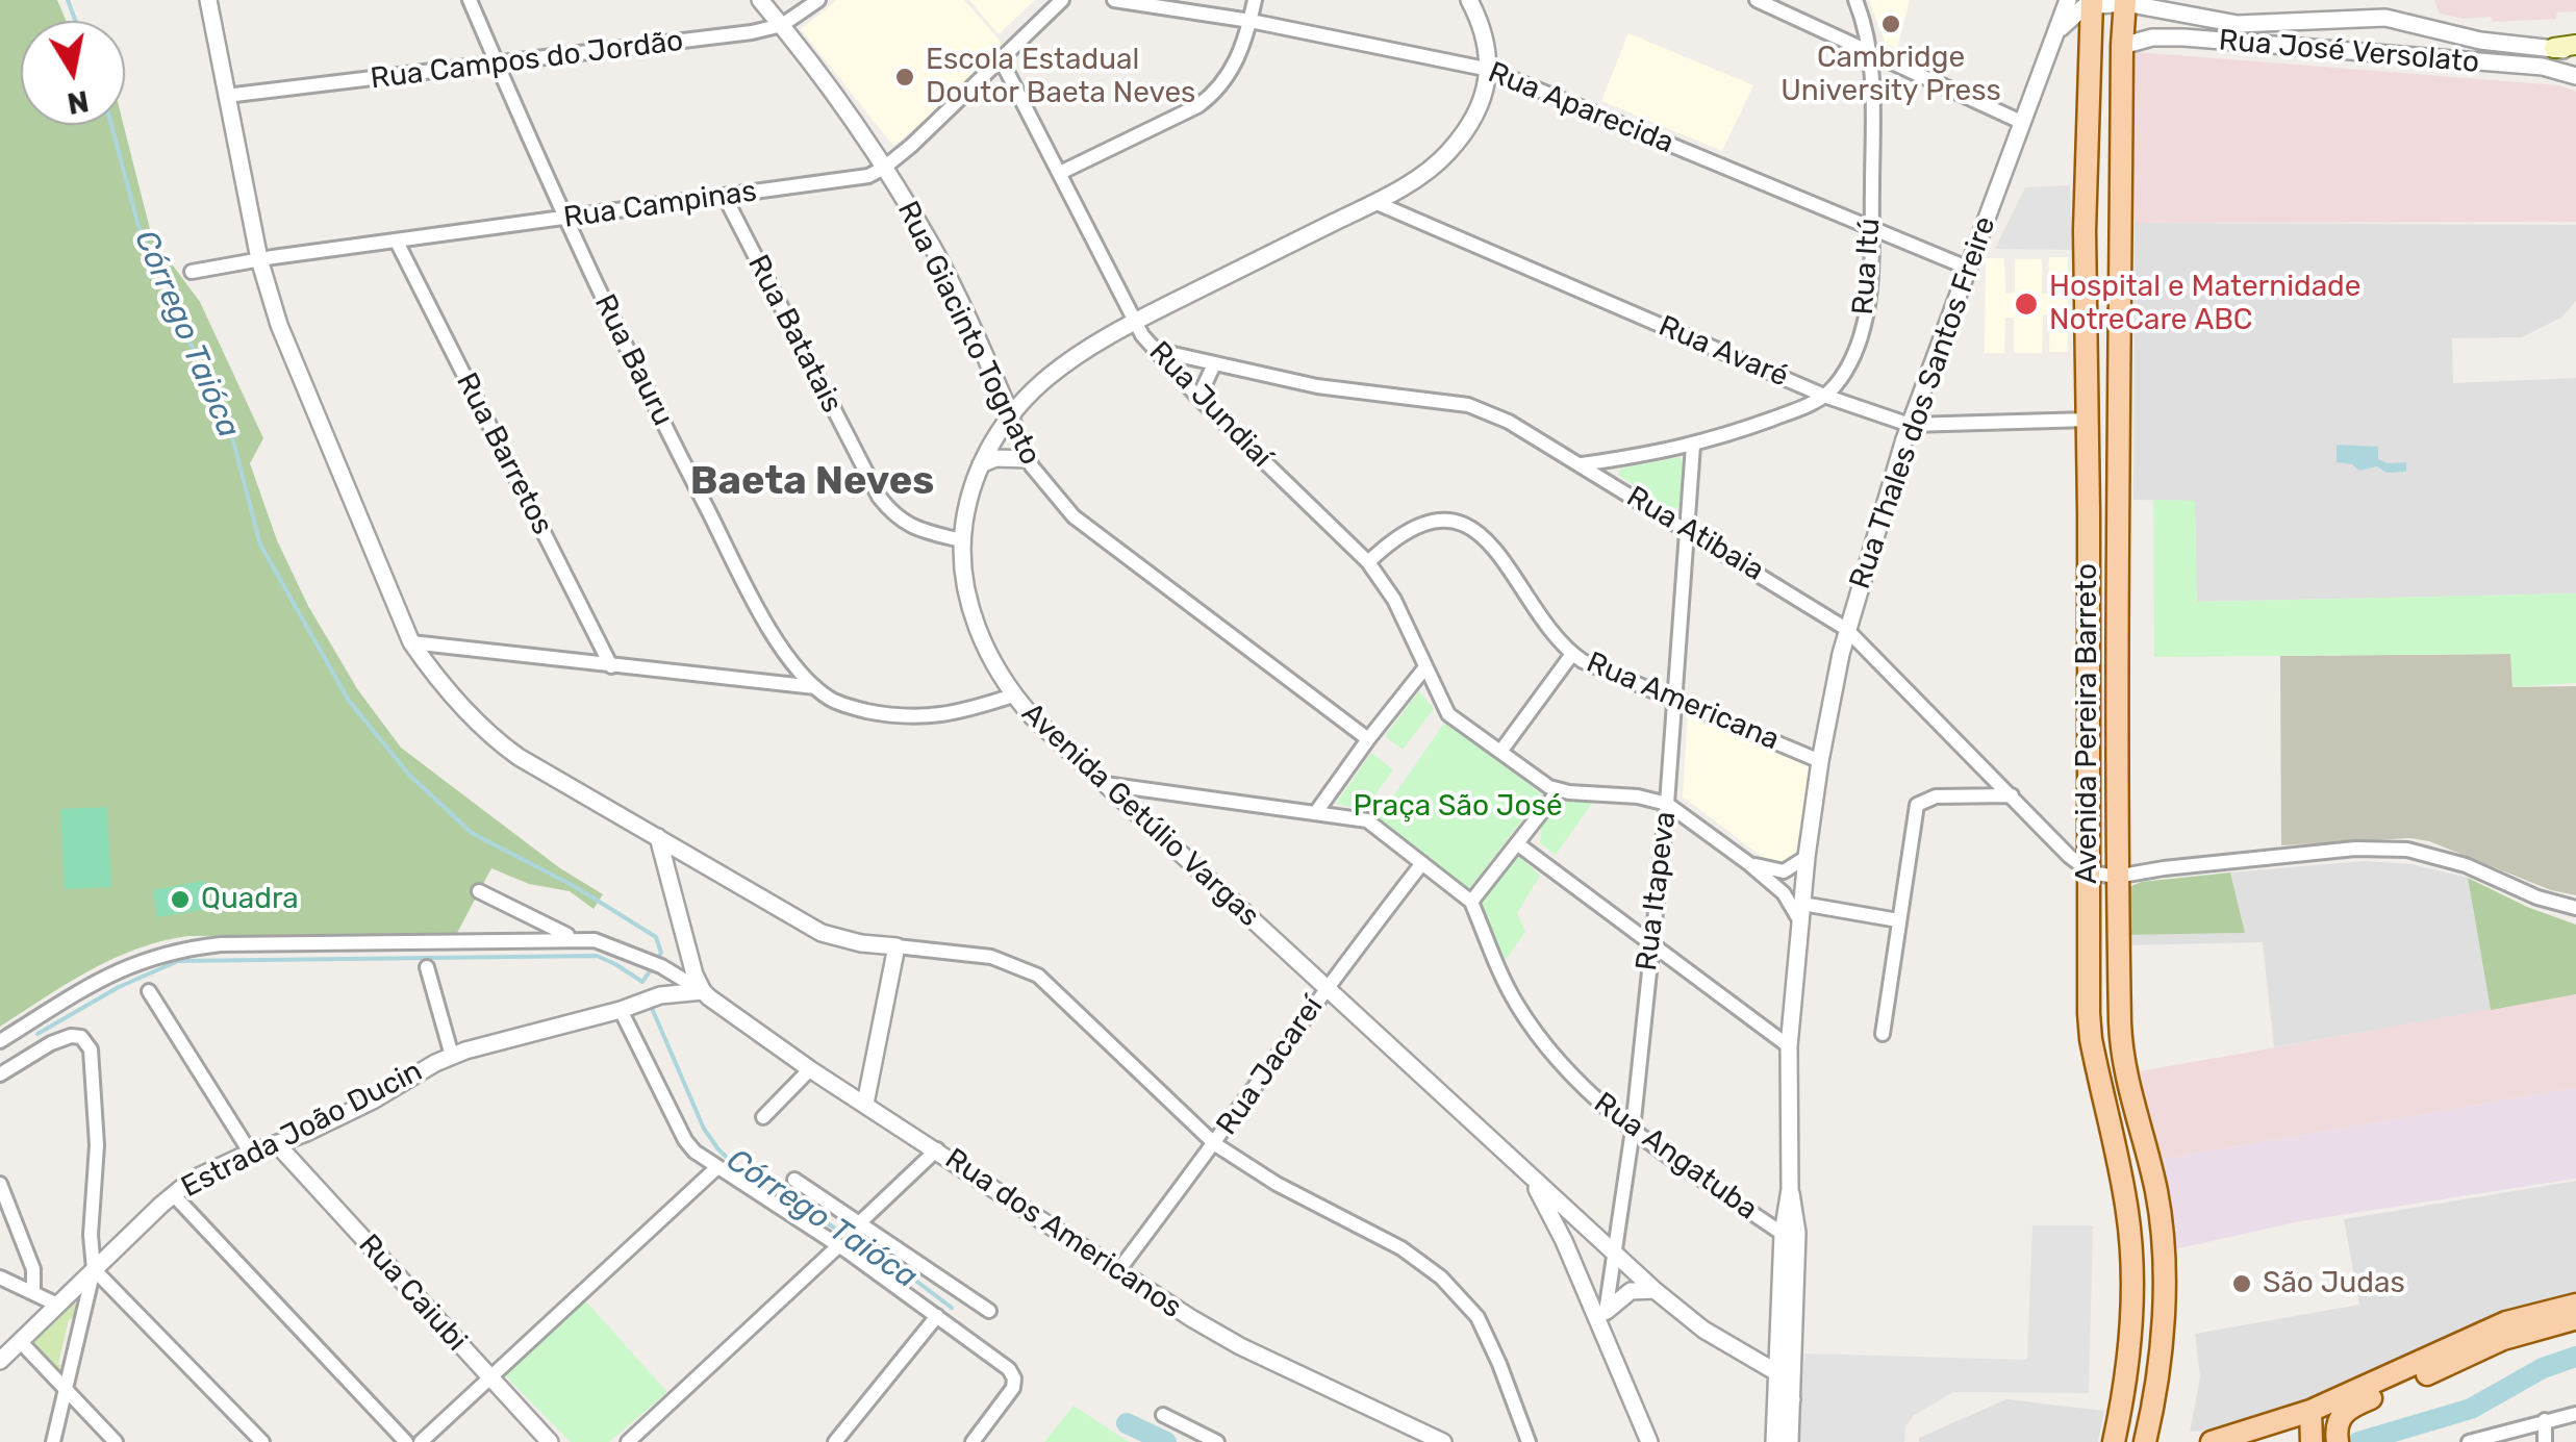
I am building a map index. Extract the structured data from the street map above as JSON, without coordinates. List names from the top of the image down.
{
  "streets": {
    "main road": ["Avenida Pereira Barreto"],
    "street": [
      "Rua José Versolato",
      "Rua Campos do Jordão",
      "Rua Aparecida",
      "Rua Campinas",
      "Rua Itú",
      "Rua Giacinto Tognato",
      "Rua Batatais",
      "Rua Avaré",
      "Rua Bauru",
      "Rua Thales dos Santos Freire",
      "Rua Jundiaí",
      "Rua Barretos",
      "Rua Atibaia",
      "Rua Americana",
      "Avenida Getúlio Vargas",
      "Rua Itapeva",
      "Rua Jacareí",
      "Estrada João Ducin",
      "Rua Angatuba",
      "Rua dos Americanos",
      "Rua Caiubi"
    ]
  },
  "crossings": [
    ["Rua José Versolato", "Avenida Pereira Barreto"],
    ["Rua Campos do Jordão", "Rua Giacinto Tognato"],
    ["Rua Campos do Jordão", "Rua Bauru"],
    ["Rua Aparecida", "Rua Itú"],
    ["Rua Aparecida", "Rua Thales dos Santos Freire"],
    ["Rua Aparecida", "Avenida Getúlio Vargas"],
    ["Rua Campinas", "Rua Giacinto Tognato"],
    ["Rua Campinas", "Rua Batatais"],
    ["Rua Campinas", "Rua Bauru"],
    ["Rua Campinas", "Rua Jundiaí"],
    ["Rua Campinas", "Rua Barretos"],
    ["Rua Itú", "Rua Avaré"],
    ["Rua Giacinto Tognato", "Avenida Getúlio Vargas"],
    ["Rua Batatais", "Avenida Getúlio Vargas"],
    ["Rua Avaré", "Rua Thales dos Santos Freire"],
    ["Rua Avaré", "Avenida Pereira Barreto"],
    ["Rua Avaré", "Avenida Getúlio Vargas"],
    ["Rua Bauru", "Avenida Getúlio Vargas"],
    ["Rua Thales dos Santos Freire", "Rua Atibaia"],
    ["Rua Thales dos Santos Freire", "Rua Americana"],
    ["Rua Thales dos Santos Freire", "Avenida Getúlio Vargas"],
    ["Rua Thales dos Santos Freire", "Rua Angatuba"],
    ["Rua Jundiaí", "Rua Atibaia"],
    ["Rua Jundiaí", "Rua Americana"],
    ["Rua Jundiaí", "Avenida Getúlio Vargas"],
    ["Rua Atibaia", "Avenida Pereira Barreto"],
    ["Rua Atibaia", "Rua Itapeva"],
    ["Rua Americana", "Rua Itapeva"],
    ["Avenida Getúlio Vargas", "Rua Itapeva"],
    ["Avenida Getúlio Vargas", "Rua Jacareí"],
    ["Rua Itapeva", "Rua Angatuba"],
    ["Rua Jacareí", "Rua dos Americanos"],
    ["Estrada João Ducin", "Rua dos Americanos"],
    ["Estrada João Ducin", "Rua Caiubi"]
  ],
  "districts": ["Baeta Neves"],
  "water": ["Córrego Taióca"],
  "parks": ["Praça São José"],
  "places": [
    "Cambridge University Press",
    "Escola Estadual Doutor Baeta Neves",
    "Hospital e Maternidade NotreCare ABC",
    "Quadra",
    "São Judas"
  ],
  "north": "bottom"
}
